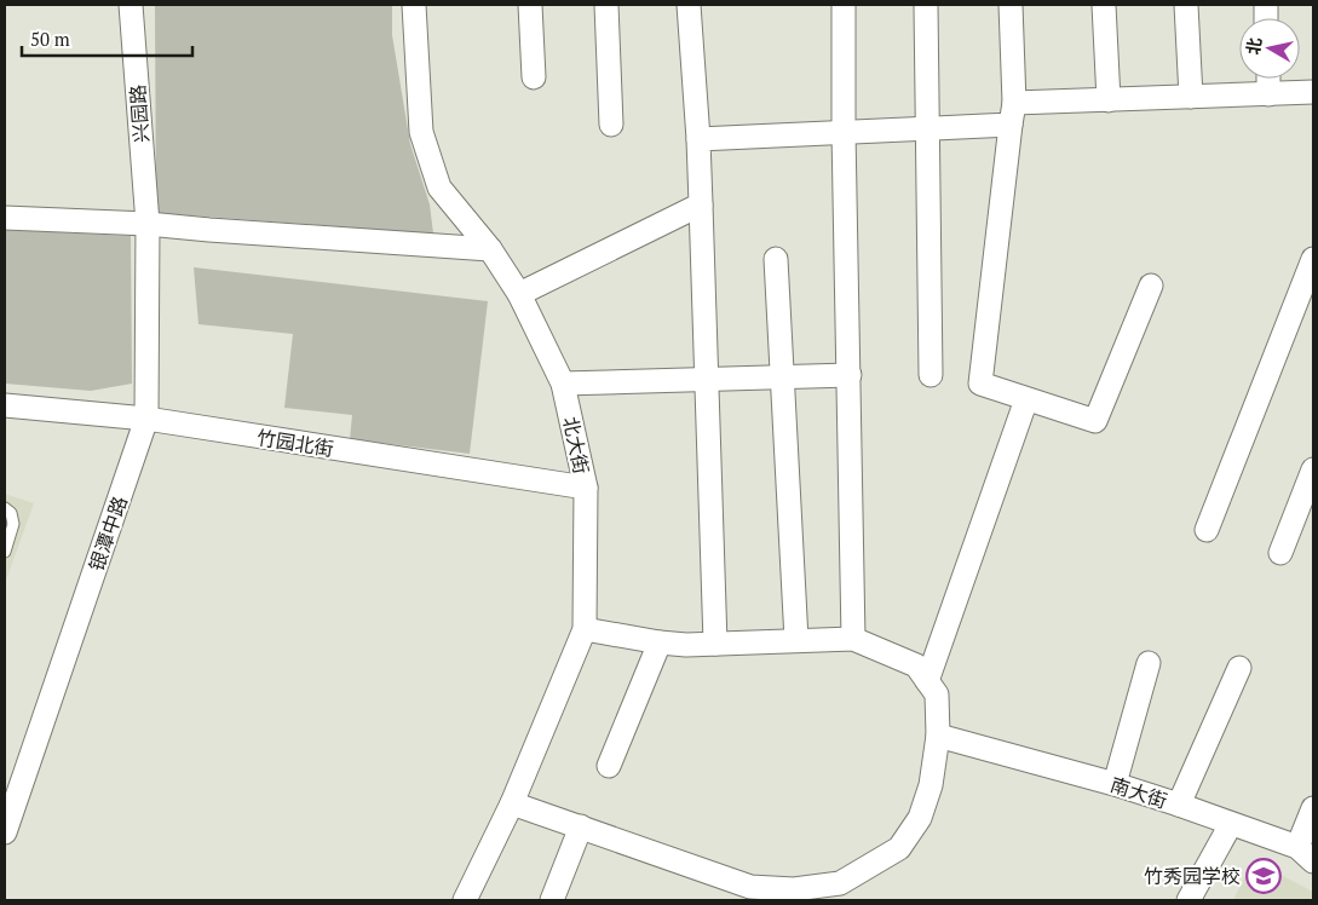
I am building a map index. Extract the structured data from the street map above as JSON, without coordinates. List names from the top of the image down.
{
  "streets": {
    "street": [
      "兴园路",
      "竹园北街",
      "北大街",
      "银潭中路",
      "南大街"
    ]
  },
  "crossings": [
    ["兴园路", "银潭中路"],
    ["竹园北街", "北大街"],
    ["竹园北街", "银潭中路"]
  ],
  "places": {
    "school or university": ["竹秀园学校"]
  },
  "scale_bar": "50 m",
  "north": "left"
}
